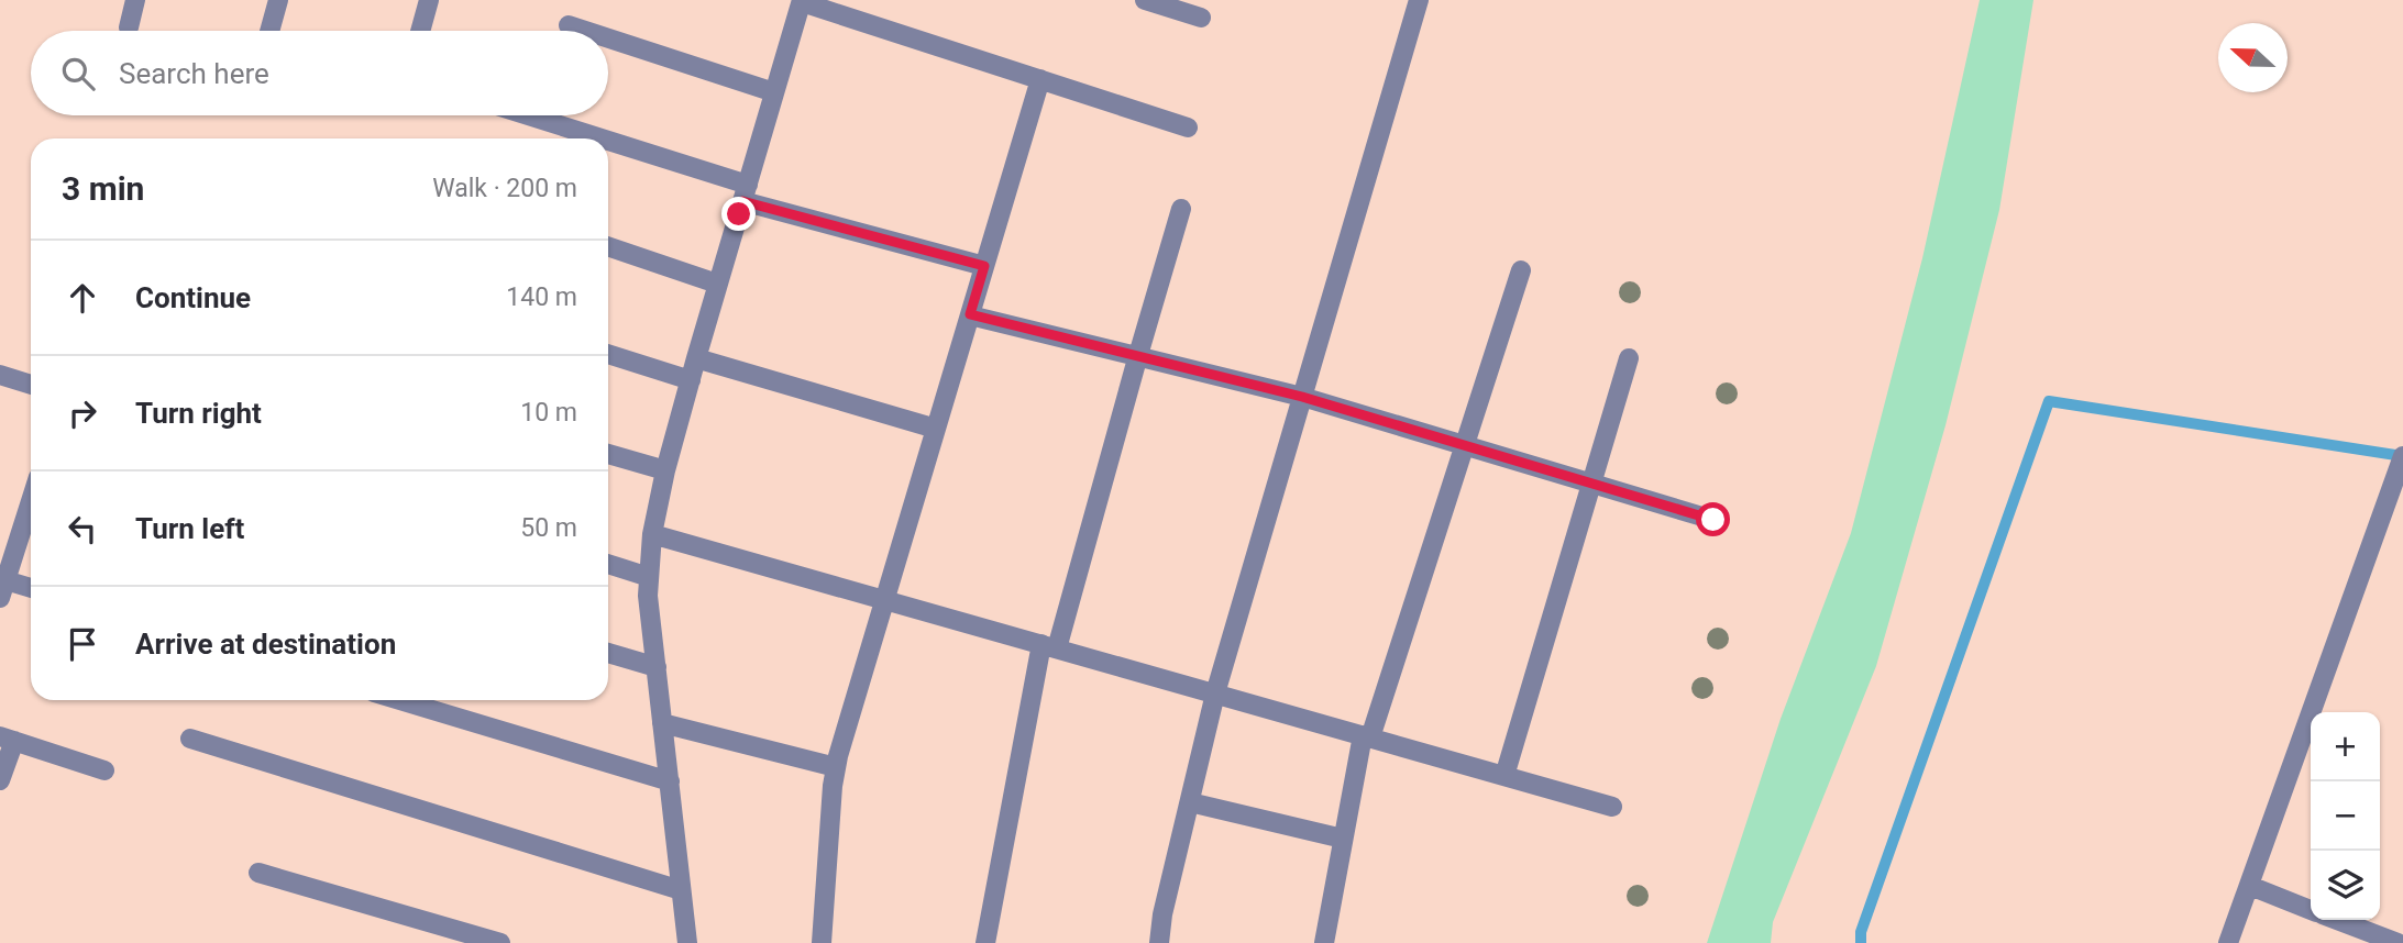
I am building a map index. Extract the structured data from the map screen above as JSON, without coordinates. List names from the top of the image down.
{
  "north": "left",
  "page": {
    "search": "Search here",
    "heading": ["3 min", "Walk · 200 m"],
    "list": [
      ["Continue", "140 m"],
      ["Turn right", "10 m"],
      ["Turn left", "50 m"],
      "Arrive at destination"
    ],
    "map_buttons": ["+", "−"]
  }
}
